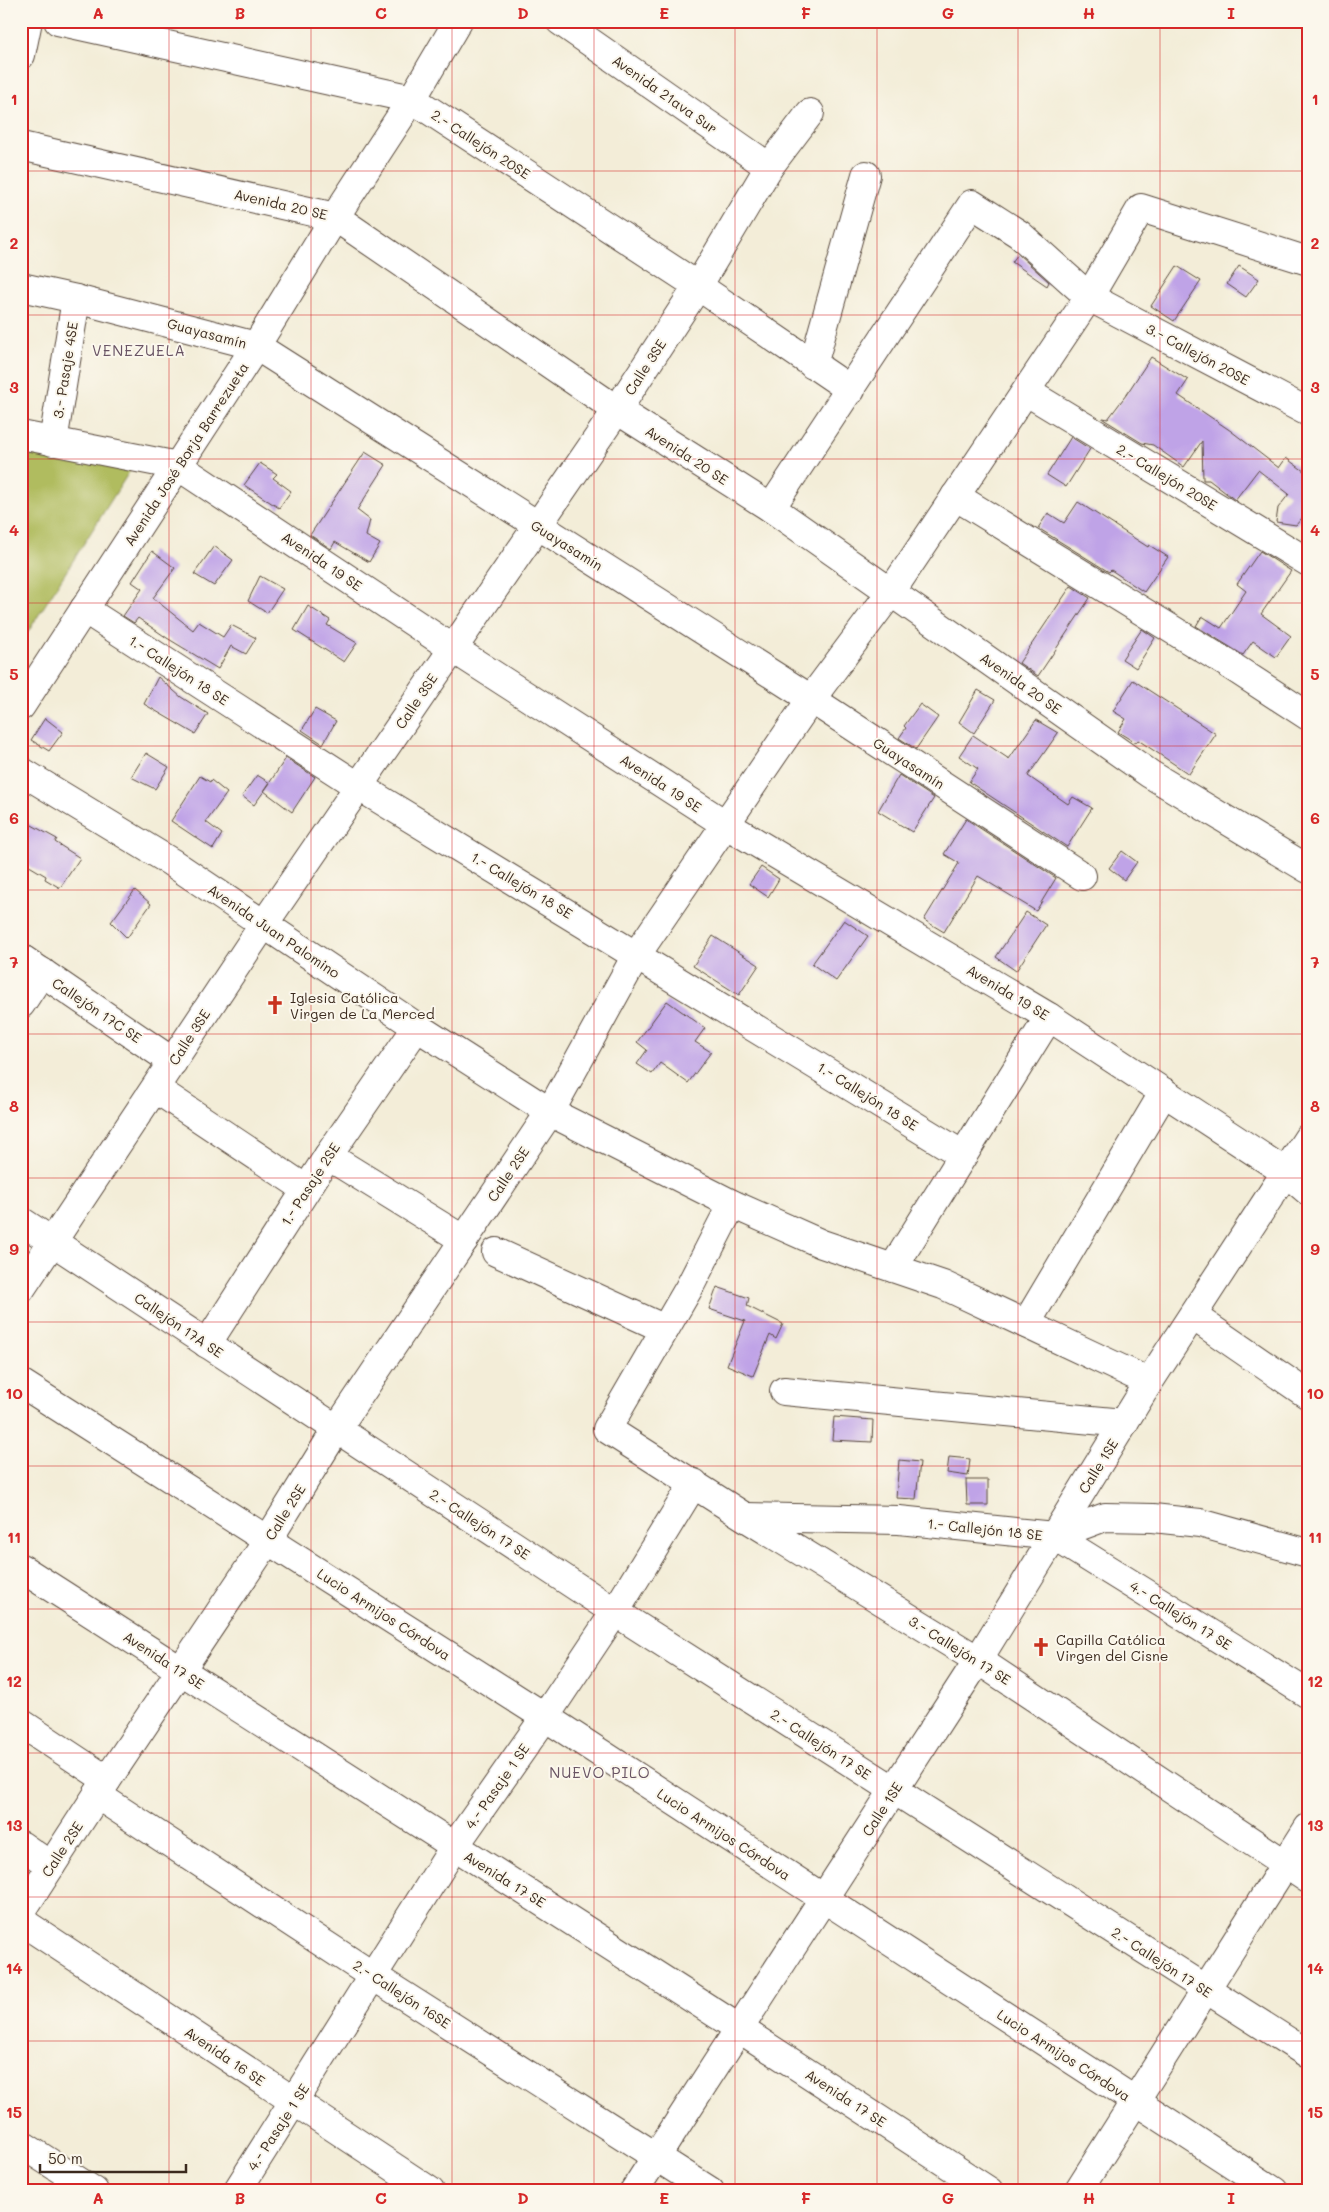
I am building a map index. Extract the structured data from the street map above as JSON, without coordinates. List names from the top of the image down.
{
  "streets": {
    "street": [
      "Avenida 21ava Sur",
      "2.- Callejón 20SE",
      "Avenida 20 SE",
      "Guayasamín",
      "3.- Callejón 20SE",
      "Calle 3SE",
      "3.- Pasaje 4SE",
      "Avenida José Borja Barrezueta",
      "Avenida 19 SE",
      "1.- Callejón 18 SE",
      "Avenida Juan Palomino",
      "Callejón 17C SE",
      "Calle 2SE",
      "1.- Pasaje 2SE",
      "Callejón 17A SE",
      "Calle 1SE",
      "2.- Callejón 17 SE",
      "Lucio Armijos Córdova",
      "4.- Callejón 17 SE",
      "3.- Callejón 17 SE",
      "Avenida 17 SE",
      "4.- Pasaje 1 SE",
      "2.- Callejón 16SE",
      "Avenida 16 SE"
    ]
  },
  "crossings": [
    ["Avenida 21ava Sur", "Calle 3SE"],
    ["2.- Callejón 20SE", "3.- Callejón 20SE"],
    ["2.- Callejón 20SE", "Calle 3SE"],
    ["2.- Callejón 20SE", "Avenida José Borja Barrezueta"],
    ["2.- Callejón 20SE", "Calle 2SE"],
    ["Avenida 20 SE", "Calle 3SE"],
    ["Avenida 20 SE", "Avenida José Borja Barrezueta"],
    ["Avenida 20 SE", "Calle 2SE"],
    ["Guayasamín", "Calle 3SE"],
    ["Guayasamín", "3.- Pasaje 4SE"],
    ["Guayasamín", "Avenida José Borja Barrezueta"],
    ["Guayasamín", "Calle 2SE"],
    ["3.- Callejón 20SE", "Calle 2SE"],
    ["Calle 3SE", "Avenida 19 SE"],
    ["Calle 3SE", "1.- Callejón 18 SE"],
    ["Calle 3SE", "Avenida Juan Palomino"],
    ["Calle 3SE", "Callejón 17C SE"],
    ["Calle 3SE", "Callejón 17A SE"],
    ["3.- Pasaje 4SE", "Avenida 19 SE"],
    ["Avenida José Borja Barrezueta", "Avenida 19 SE"],
    ["Avenida José Borja Barrezueta", "1.- Callejón 18 SE"],
    ["Avenida 19 SE", "Calle 2SE"],
    ["Avenida 19 SE", "Calle 1SE"],
    ["1.- Callejón 18 SE", "Calle 2SE"],
    ["1.- Callejón 18 SE", "Calle 1SE"],
    ["1.- Callejón 18 SE", "4.- Callejón 17 SE"],
    ["1.- Callejón 18 SE", "3.- Callejón 17 SE"],
    ["Avenida Juan Palomino", "Calle 2SE"],
    ["Avenida Juan Palomino", "1.- Pasaje 2SE"],
    ["Avenida Juan Palomino", "Calle 1SE"],
    ["Calle 2SE", "Callejón 17A SE"],
    ["Calle 2SE", "2.- Callejón 17 SE"],
    ["Calle 2SE", "Lucio Armijos Córdova"],
    ["Calle 2SE", "Avenida 17 SE"],
    ["Calle 2SE", "2.- Callejón 16SE"],
    ["1.- Pasaje 2SE", "Callejón 17A SE"],
    ["Callejón 17A SE", "2.- Callejón 17 SE"],
    ["Calle 1SE", "2.- Callejón 17 SE"],
    ["Calle 1SE", "Lucio Armijos Córdova"],
    ["Calle 1SE", "4.- Callejón 17 SE"],
    ["Calle 1SE", "3.- Callejón 17 SE"],
    ["Calle 1SE", "Avenida 17 SE"],
    ["Calle 1SE", "2.- Callejón 16SE"],
    ["2.- Callejón 17 SE", "4.- Pasaje 1 SE"],
    ["Lucio Armijos Córdova", "4.- Pasaje 1 SE"],
    ["3.- Callejón 17 SE", "4.- Pasaje 1 SE"],
    ["Avenida 17 SE", "4.- Pasaje 1 SE"],
    ["4.- Pasaje 1 SE", "2.- Callejón 16SE"],
    ["4.- Pasaje 1 SE", "Avenida 16 SE"]
  ],
  "districts": ["VENEZUELA", "NUEVO PILO"],
  "places": {
    "church": ["Iglesia Católica Virgen de La Merced", "Capilla Católica Virgen del Cisne"]
  },
  "scale_bar": "50 m",
  "grid": {
    "columns": [
      "A",
      "B",
      "C",
      "D",
      "E",
      "F",
      "G",
      "H",
      "I"
    ],
    "rows": [
      "1",
      "2",
      "3",
      "4",
      "5",
      "6",
      "7",
      "8",
      "9",
      "10",
      "11",
      "12",
      "13",
      "14",
      "15"
    ]
  }
}
